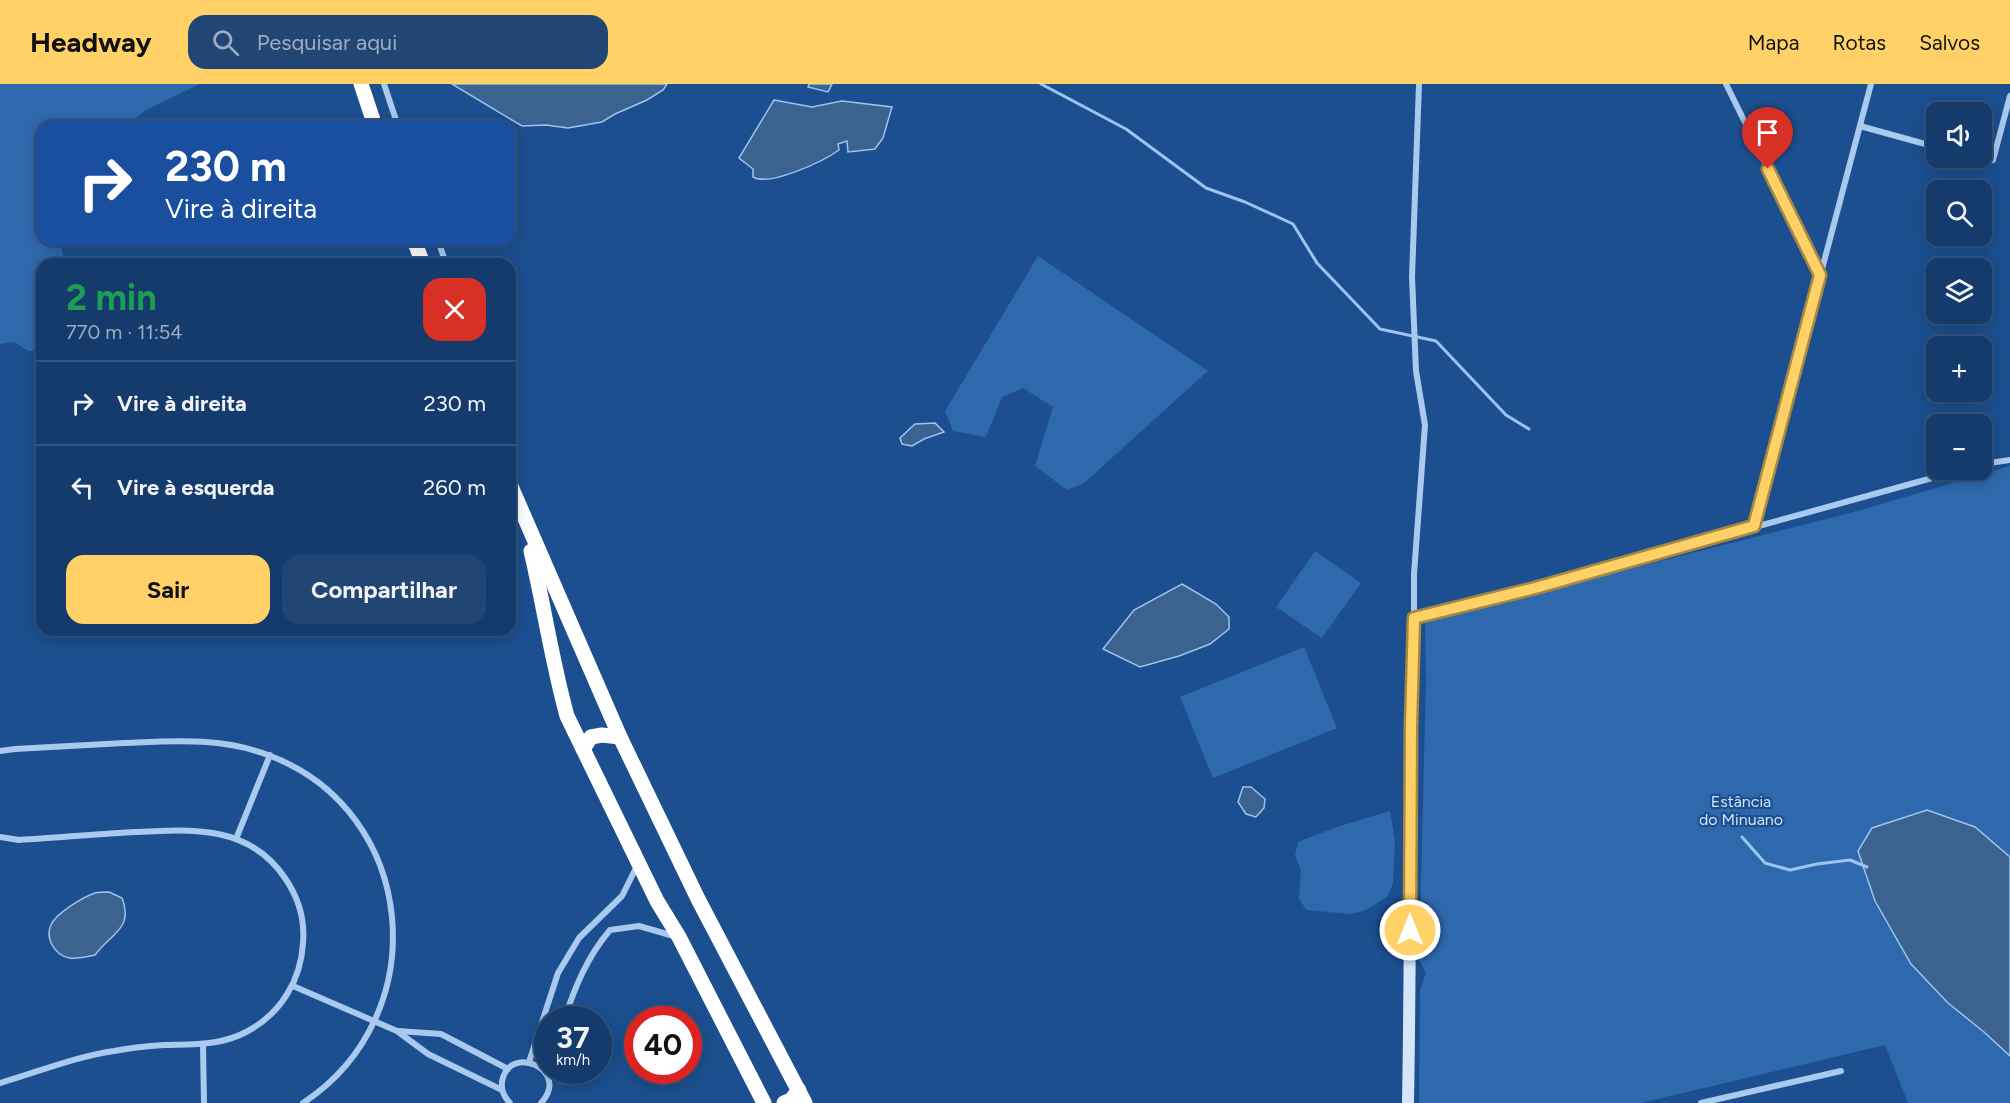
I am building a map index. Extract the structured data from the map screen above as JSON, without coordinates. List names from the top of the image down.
{
  "parks": ["Estância do Minuano"],
  "page": {
    "header": "Headway",
    "search": "Pesquisar aqui",
    "nav": ["Mapa", "Rotas", "Salvos"],
    "map_buttons": ["+", "−"],
    "turn": ["230 m", "Vire à direita"],
    "heading": ["2 min", "770 m · 11:54"],
    "list": [
      {
        "name": "Vire à direita",
        "value": "230 m"
      },
      {
        "name": "Vire à esquerda",
        "value": "260 m"
      }
    ],
    "buttons": ["Sair", "Compartilhar"],
    "speed": "37 km/h",
    "limit": "40"
  }
}
